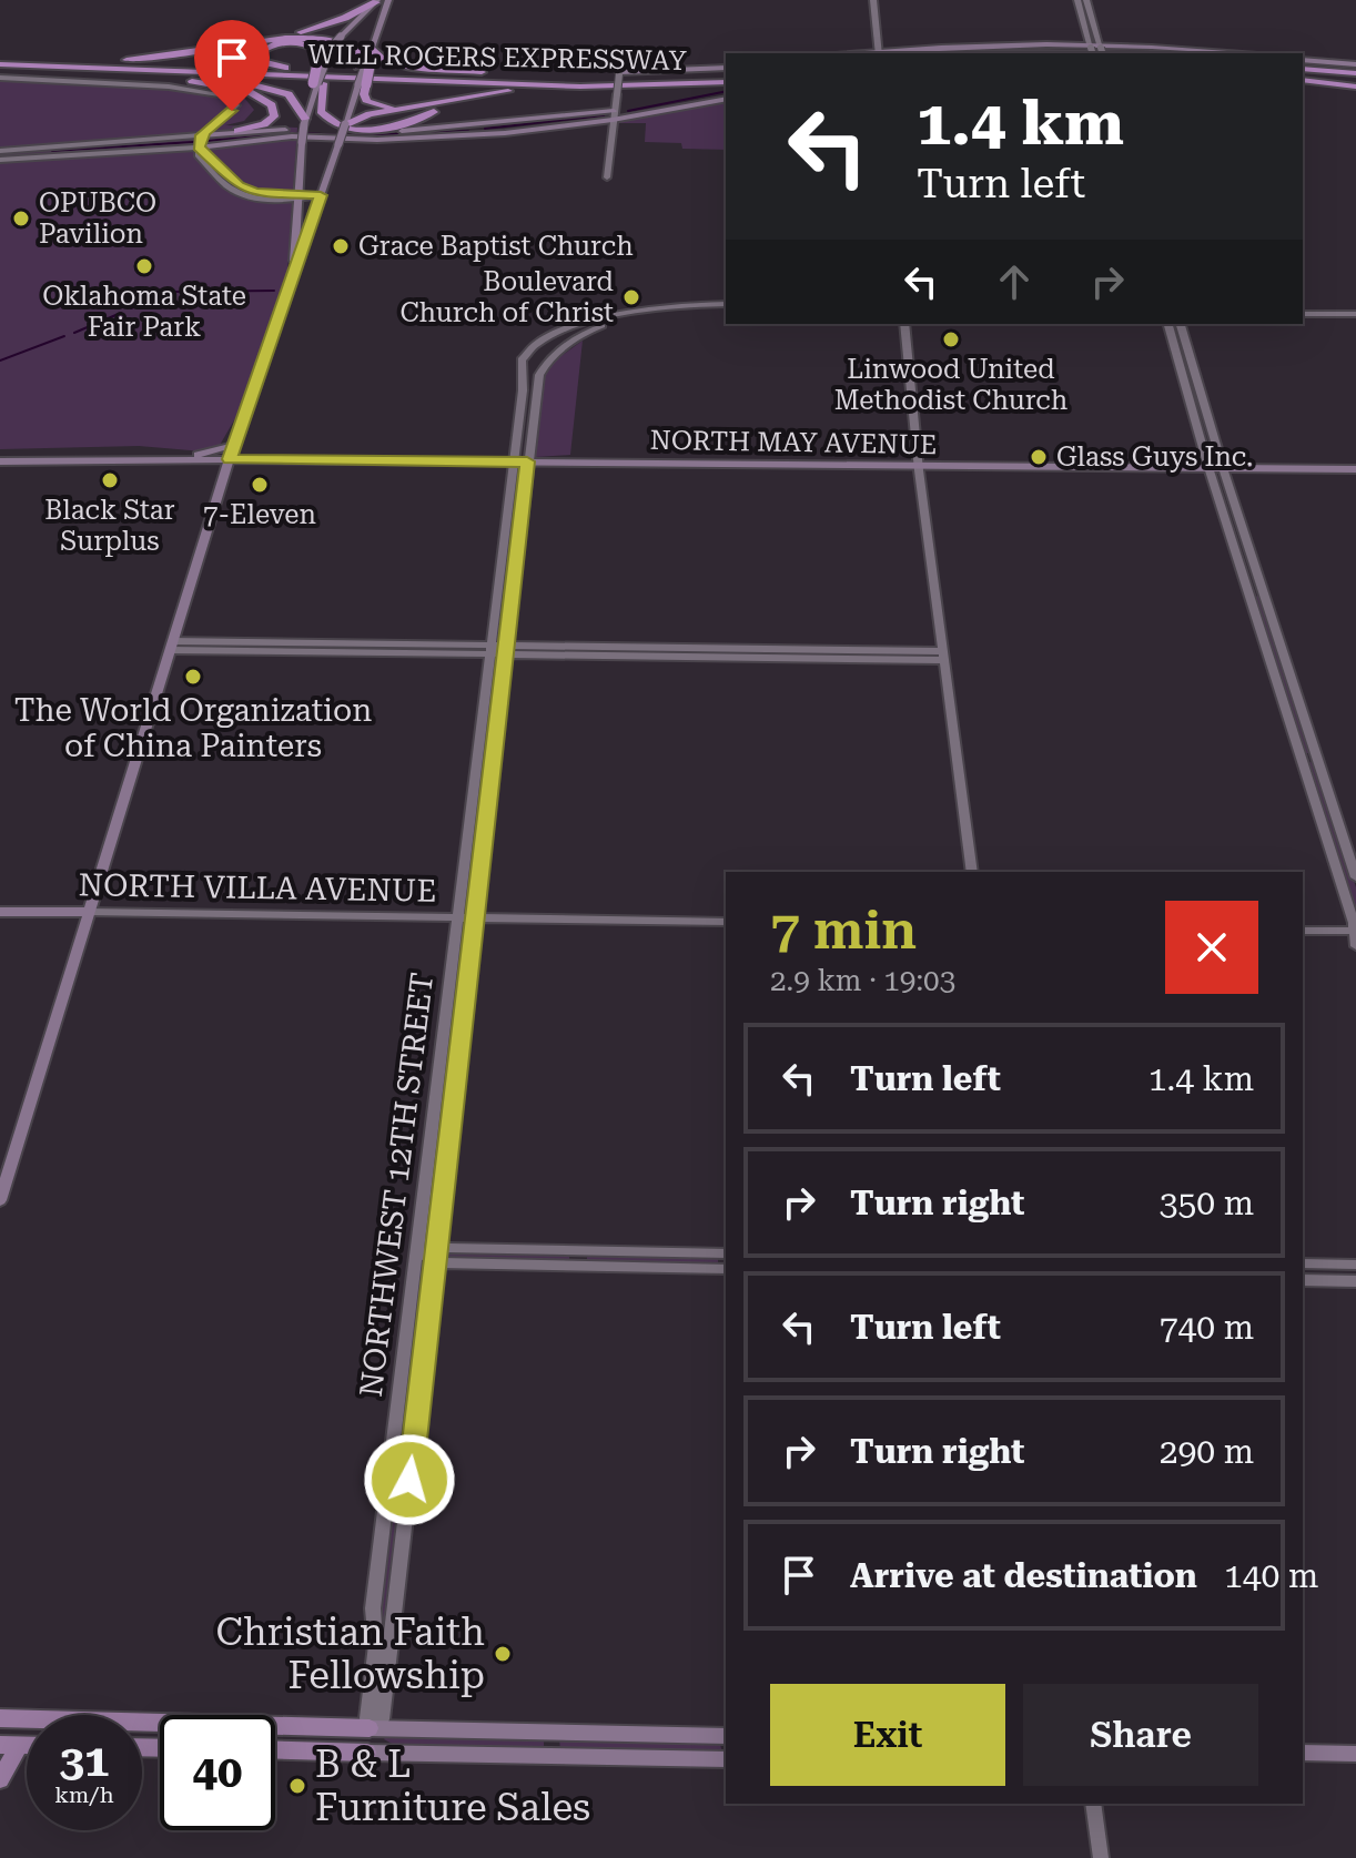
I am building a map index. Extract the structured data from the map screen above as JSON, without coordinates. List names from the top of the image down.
{
  "streets": {
    "highway": ["WILL ROGERS EXPRESSWAY"],
    "main road": ["NORTH MAY AVENUE", "NORTH VILLA AVENUE"],
    "street": ["NORTHWEST 12TH STREET"]
  },
  "crossings": [
    ["NORTH MAY AVENUE", "NORTHWEST 12TH STREET"],
    ["NORTH VILLA AVENUE", "NORTHWEST 12TH STREET"]
  ],
  "places": [
    "OPUBCO Pavilion",
    "Grace Baptist Church",
    "Oklahoma State Fair Park",
    "Boulevard Church of Christ",
    "Linwood United Methodist Church",
    "Glass Guys Inc.",
    "Black Star Surplus",
    "7-Eleven",
    "The World Organization of China Painters",
    "Christian Faith Fellowship",
    "B & L Furniture Sales"
  ],
  "page": {
    "turn": ["1.4 km", "Turn left"],
    "heading": ["7 min", "2.9 km · 19:03"],
    "list": [
      {
        "name": "Turn left",
        "value": "1.4 km"
      },
      {
        "name": "Turn right",
        "value": "350 m"
      },
      {
        "name": "Turn left",
        "value": "740 m"
      },
      {
        "name": "Turn right",
        "value": "290 m"
      },
      {
        "name": "Arrive at destination",
        "value": "140 m"
      }
    ],
    "buttons": ["Exit", "Share"],
    "speed": "31 km/h",
    "limit": "40"
  }
}
